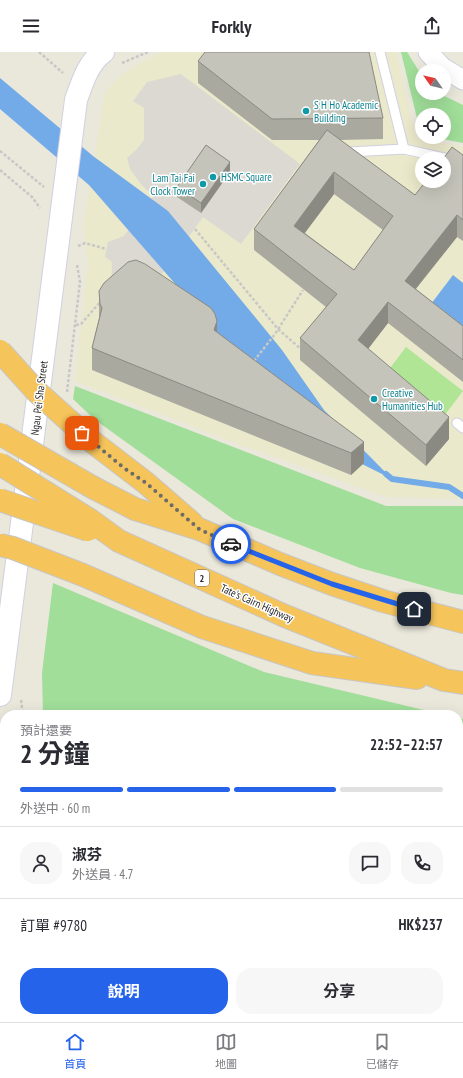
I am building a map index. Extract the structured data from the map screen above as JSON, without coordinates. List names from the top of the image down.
{
  "streets": {
    "highway": ["2", "Tate's Cairn Highway"],
    "street": ["Ngau Pei Sha Street"]
  },
  "places": [
    "S H Ho Academic Building",
    "HSMC Square",
    "Lam Tai Fai Clock Tower",
    "Creative Humanities Hub"
  ],
  "north": "top left",
  "page": {
    "header": "Forkly",
    "heading": ["2 分鐘", "預計還要", "22:52–22:57"],
    "panel": [
      "淑芬",
      "外送員 · 4.7",
      "訂單 #9780",
      "HK$237"
    ],
    "bar": "外送中 · 60 m",
    "buttons": ["說明", "分享"],
    "tabs": ["首頁", "地圖", "已儲存"]
  }
}
